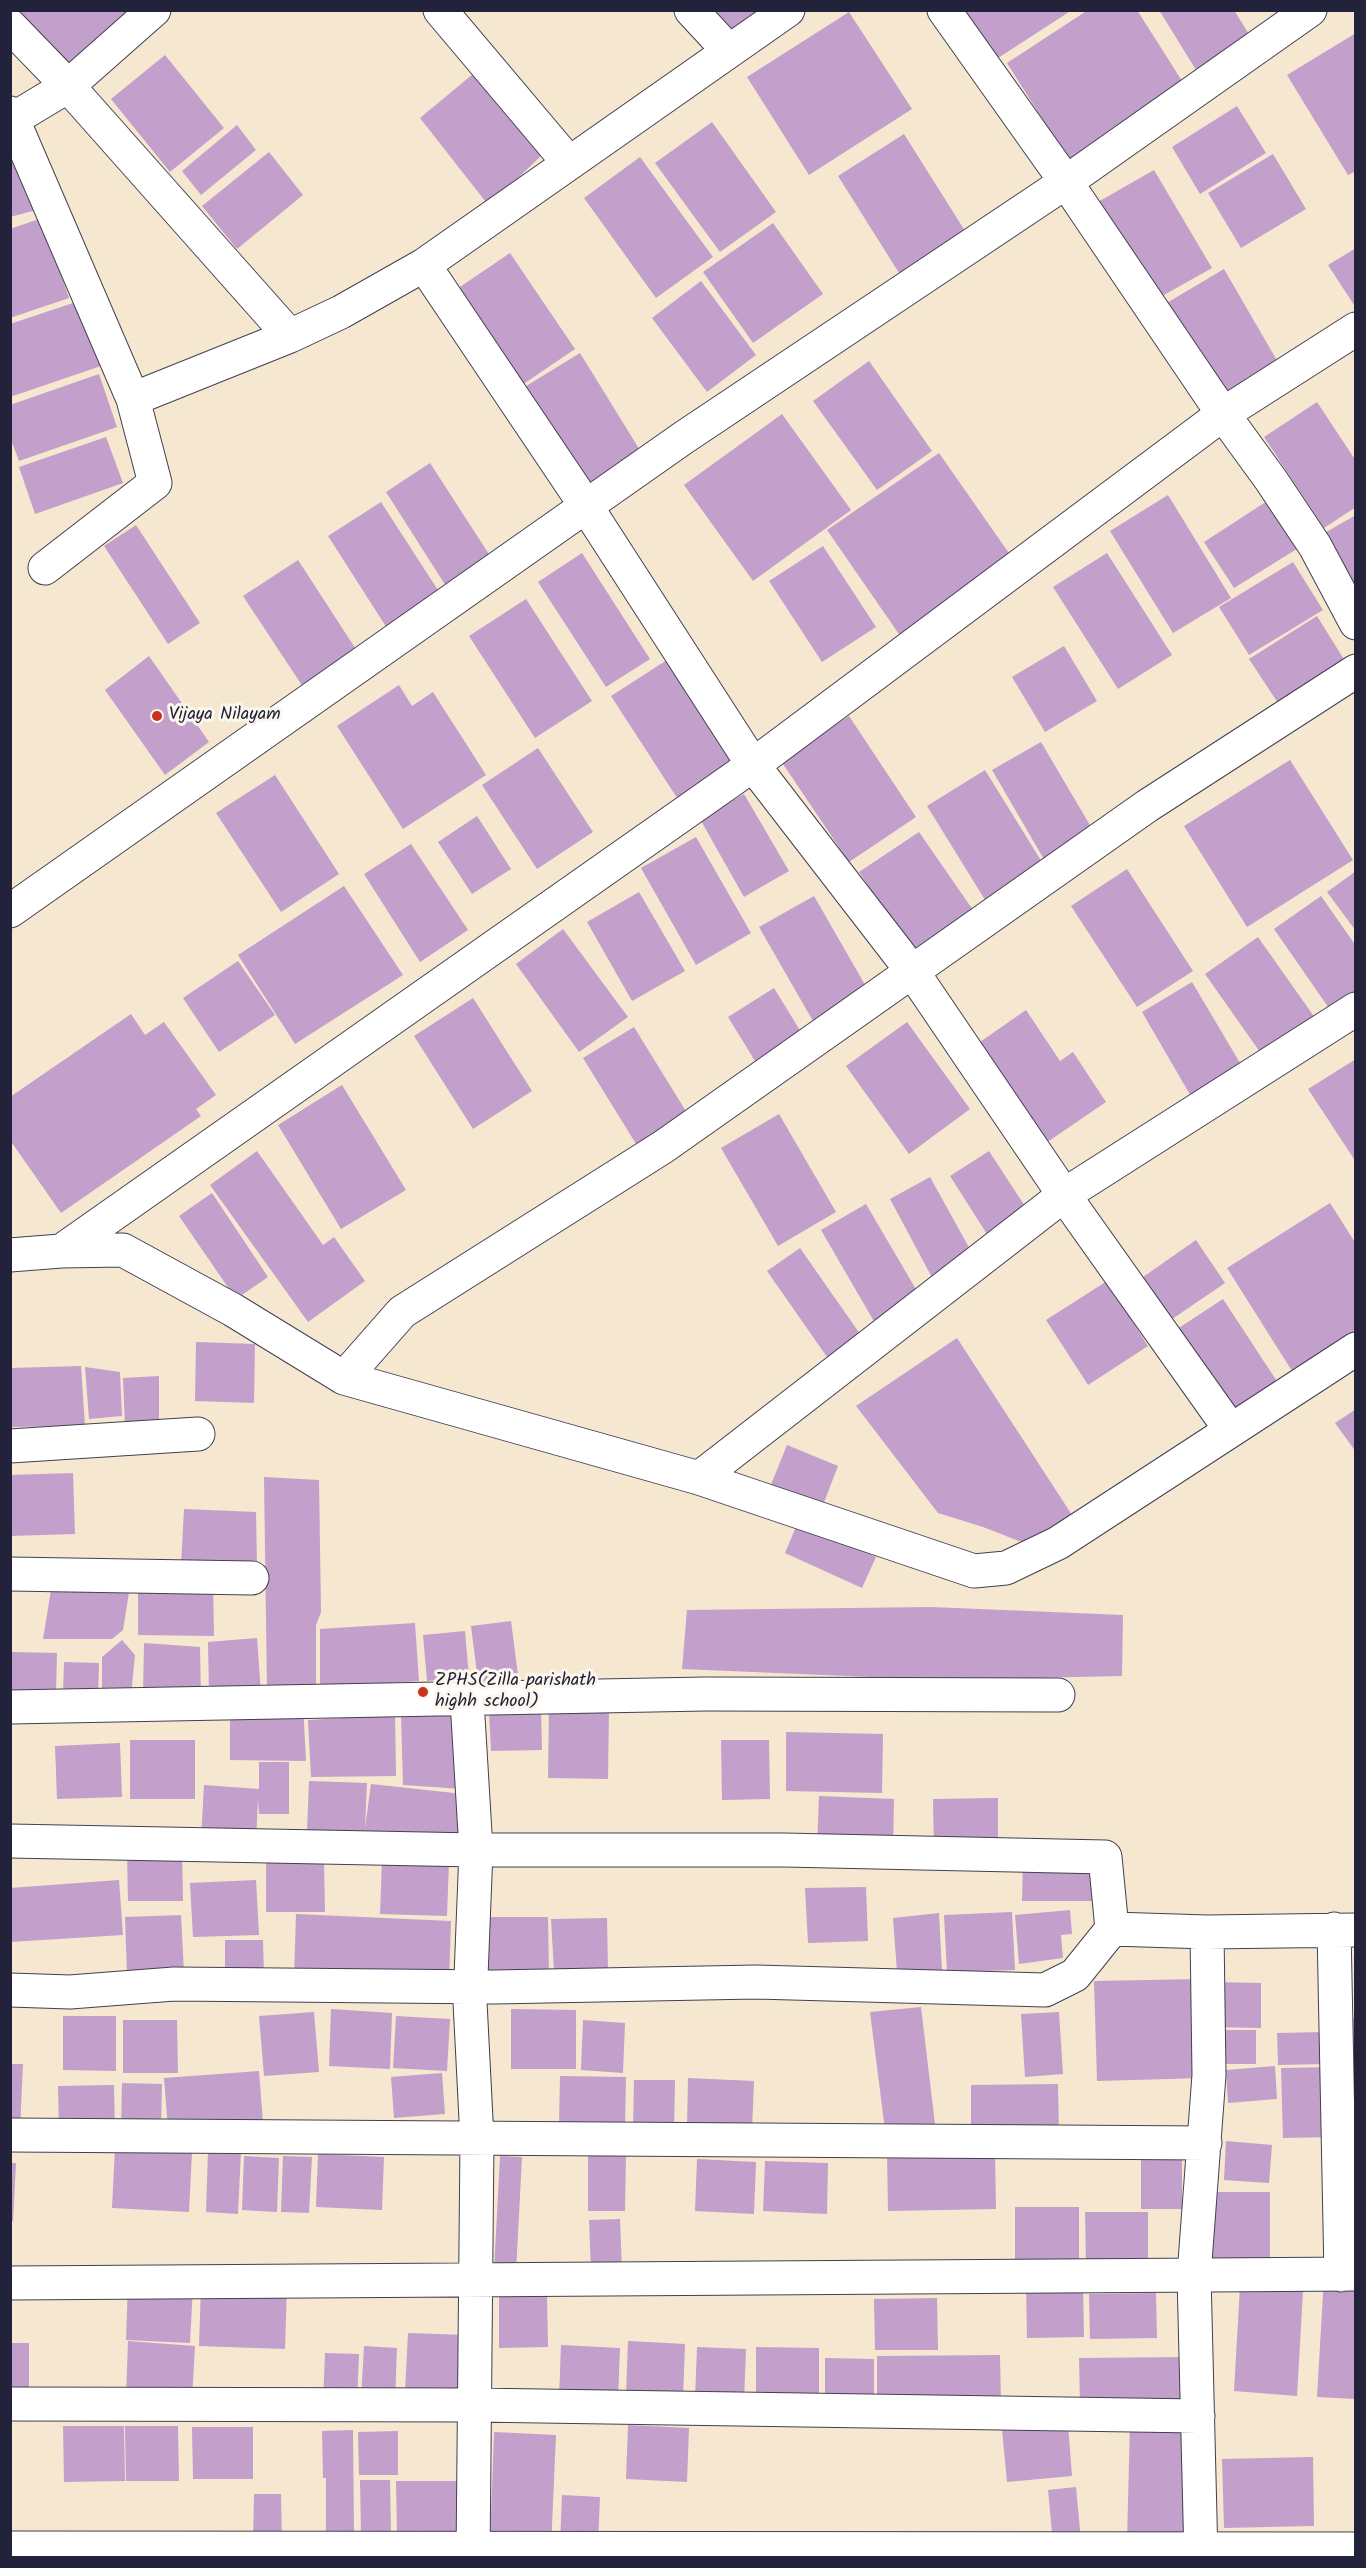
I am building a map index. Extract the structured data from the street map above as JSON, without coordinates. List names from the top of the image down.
{
  "places": ["Vijaya Nilayam", "ZPHS(Zilla parishath highh school)"]
}
